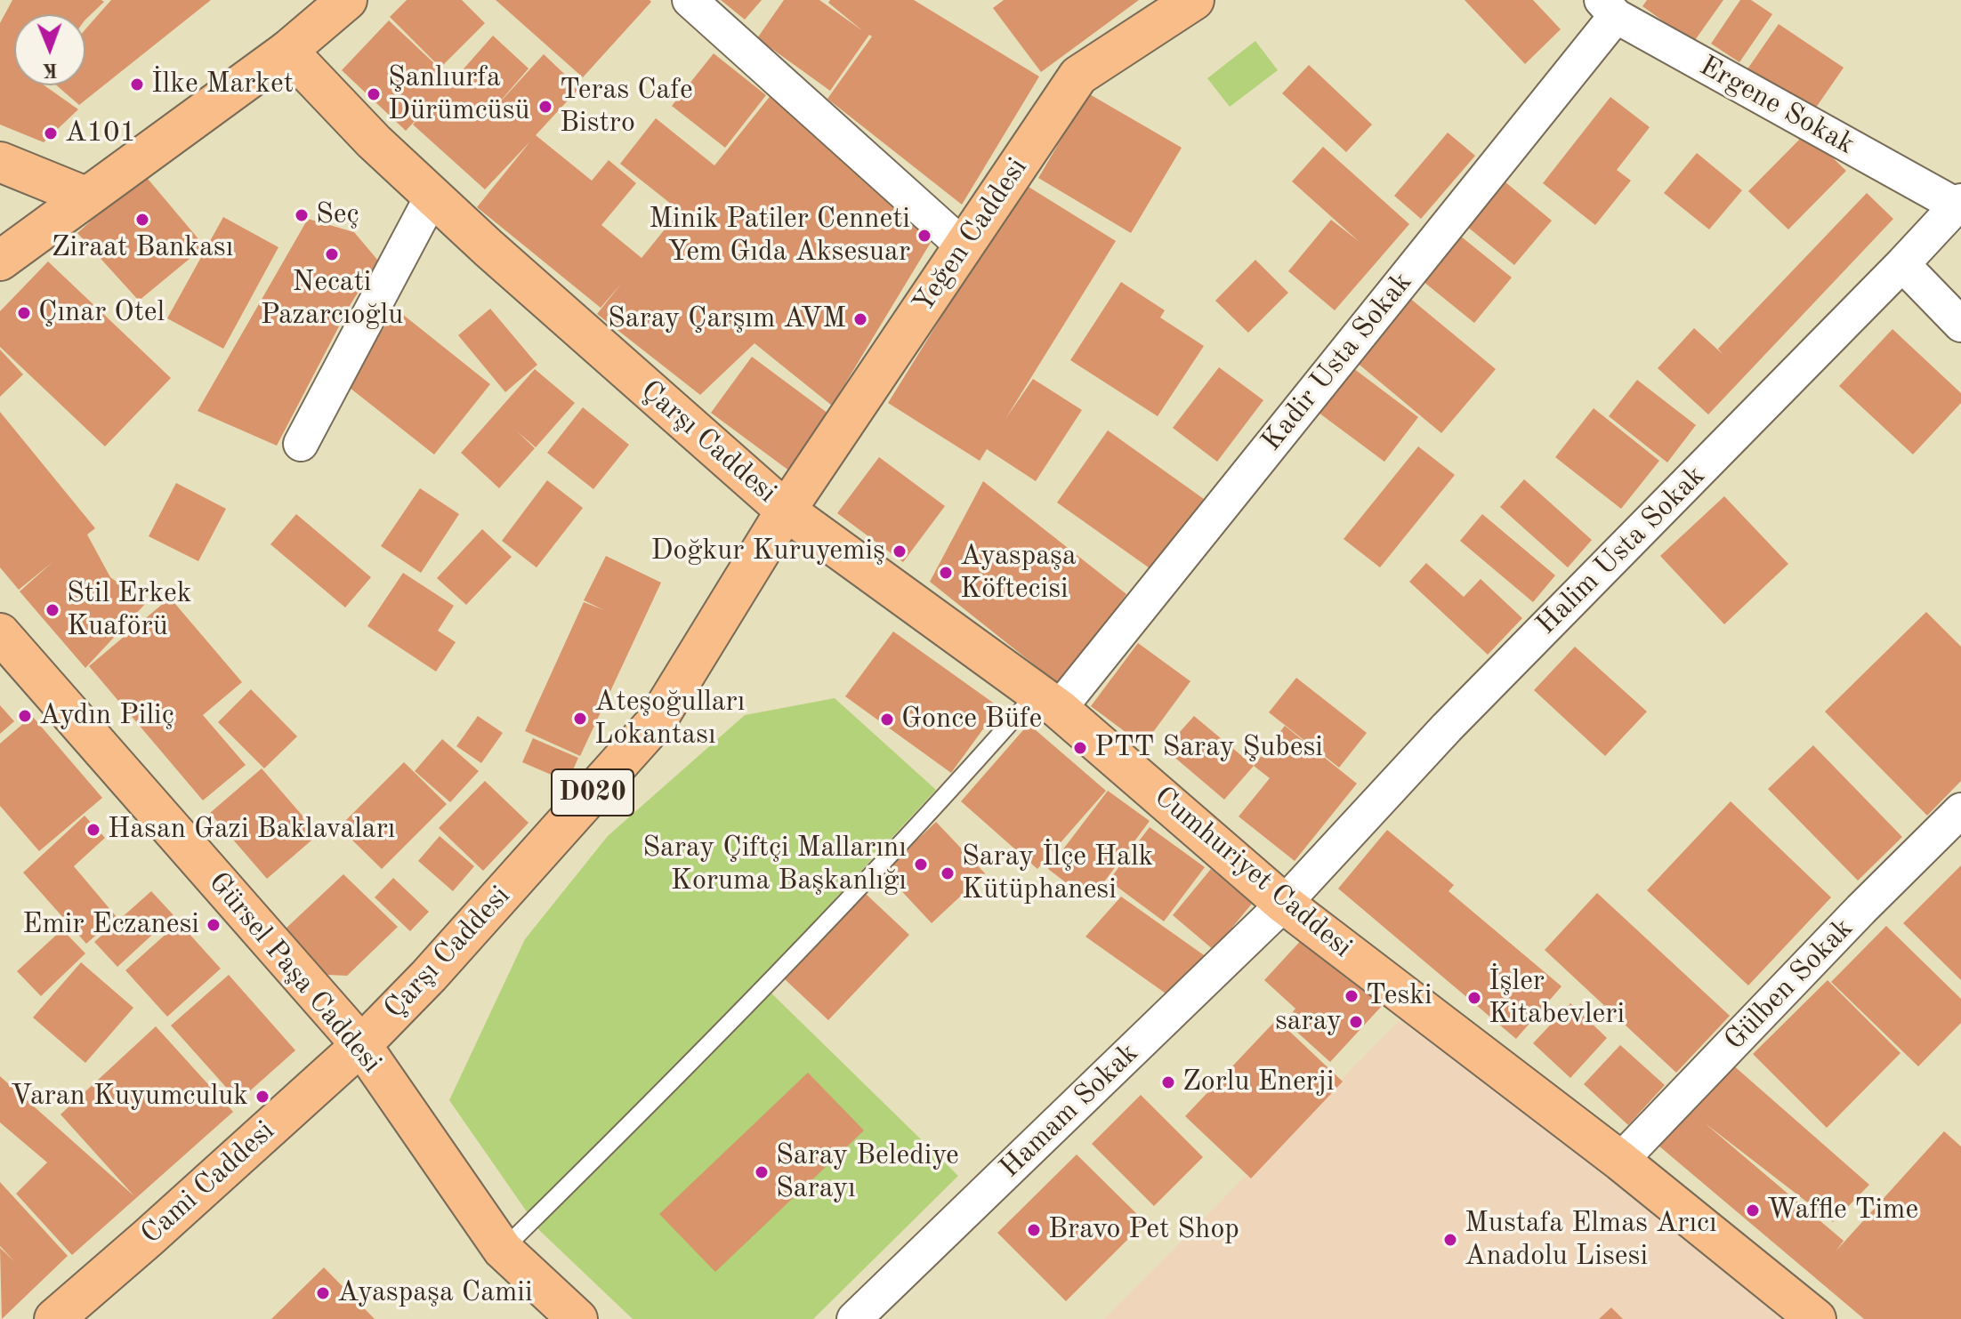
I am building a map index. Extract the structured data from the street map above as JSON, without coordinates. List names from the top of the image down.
{
  "streets": {
    "main road": [
      "Yeğen Caddesi",
      "Çarşı Caddesi",
      "D020",
      "Cumhuriyet Caddesi",
      "Gürsel Paşa Caddesi",
      "Cami Caddesi"
    ],
    "street": [
      "Ergene Sokak",
      "Kadir Usta Sokak",
      "Halim Usta Sokak",
      "Gülben Sokak",
      "Hamam Sokak"
    ]
  },
  "crossings": [
    ["Ergene Sokak", "Kadir Usta Sokak"],
    ["Ergene Sokak", "Halim Usta Sokak"],
    ["Yeğen Caddesi", "Çarşı Caddesi"],
    ["Yeğen Caddesi", "Cumhuriyet Caddesi"],
    ["Kadir Usta Sokak", "Cumhuriyet Caddesi"],
    ["Çarşı Caddesi", "Cumhuriyet Caddesi"],
    ["Çarşı Caddesi", "Gürsel Paşa Caddesi"],
    ["Çarşı Caddesi", "Cami Caddesi"],
    ["Halim Usta Sokak", "Cumhuriyet Caddesi"],
    ["Halim Usta Sokak", "Hamam Sokak"],
    ["Cumhuriyet Caddesi", "Gülben Sokak"],
    ["Cumhuriyet Caddesi", "Hamam Sokak"],
    ["Gürsel Paşa Caddesi", "Cami Caddesi"]
  ],
  "places": [
    "İlke Market",
    "Şanlıurfa Dürümcüsü",
    "Teras Cafe Bistro",
    "A101",
    "Seç",
    "Ziraat Bankası",
    "Minik Patiler Cenneti Yem Gıda Aksesuar",
    "Necati Pazarcıoğlu",
    "Çınar Otel",
    "Saray Çarşım AVM",
    "Doğkur Kuruyemiş",
    "Ayaspaşa Köftecisi",
    "Stil Erkek Kuaförü",
    "Aydın Piliç",
    "Ateşoğulları Lokantası",
    "Gonce Büfe",
    "PTT Saray Şubesi",
    "Hasan Gazi Baklavaları",
    "Saray Çiftçi Mallarını Koruma Başkanlığı",
    "Saray İlçe Halk Kütüphanesi",
    "Emir Eczanesi",
    "Teski",
    "İşler Kitabevleri",
    "saray",
    "Zorlu Enerji",
    "Varan Kuyumculuk",
    "Saray Belediye Sarayı",
    "Waffle Time",
    "Bravo Pet Shop",
    "Mustafa Elmas Arıcı Anadolu Lisesi",
    "Ayaspaşa Camii"
  ],
  "north": "bottom"
}
